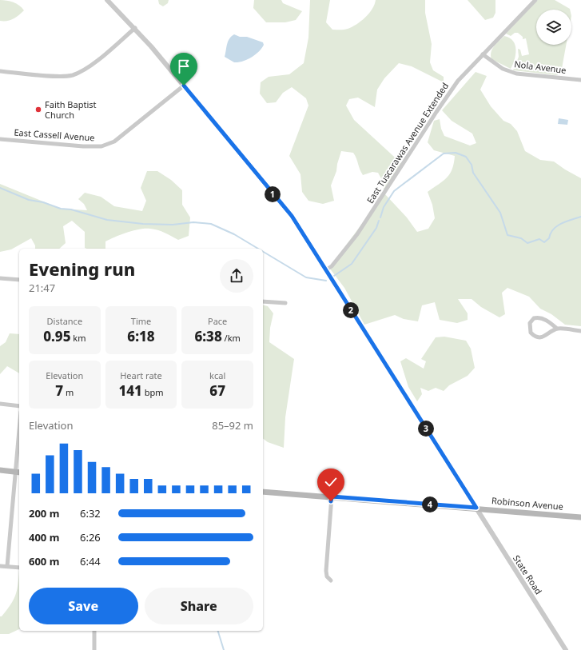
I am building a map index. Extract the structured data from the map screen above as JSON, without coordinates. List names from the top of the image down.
{
  "streets": {
    "main road": ["Robinson Avenue"],
    "street": [
      "Nola Avenue",
      "East Cassell Avenue",
      "East Tuscarawas Avenue Extended",
      "State Road"
    ]
  },
  "crossings": [
    ["Nola Avenue", "East Tuscarawas Avenue Extended"],
    ["East Cassell Avenue", "State Road"],
    ["East Tuscarawas Avenue Extended", "State Road"],
    ["Robinson Avenue", "State Road"]
  ],
  "places": ["Faith Baptist Church"],
  "page": {
    "pins": [
      "1",
      "2",
      "3",
      "4"
    ],
    "heading": ["Evening run", "21:47"],
    "stats": [
      ["Distance", "0.95 km"],
      ["Time", "6:18"],
      ["Pace", "6:38 /km"],
      ["Elevation", "7 m"],
      ["Heart rate", "141 bpm"],
      ["kcal", "67"]
    ],
    "chart": ["Elevation", "85–92 m"],
    "list": [
      {
        "name": "200 m",
        "note": "6:32"
      },
      {
        "name": "400 m",
        "note": "6:26"
      },
      {
        "name": "600 m",
        "note": "6:44"
      }
    ],
    "buttons": ["Save", "Share"]
  }
}
